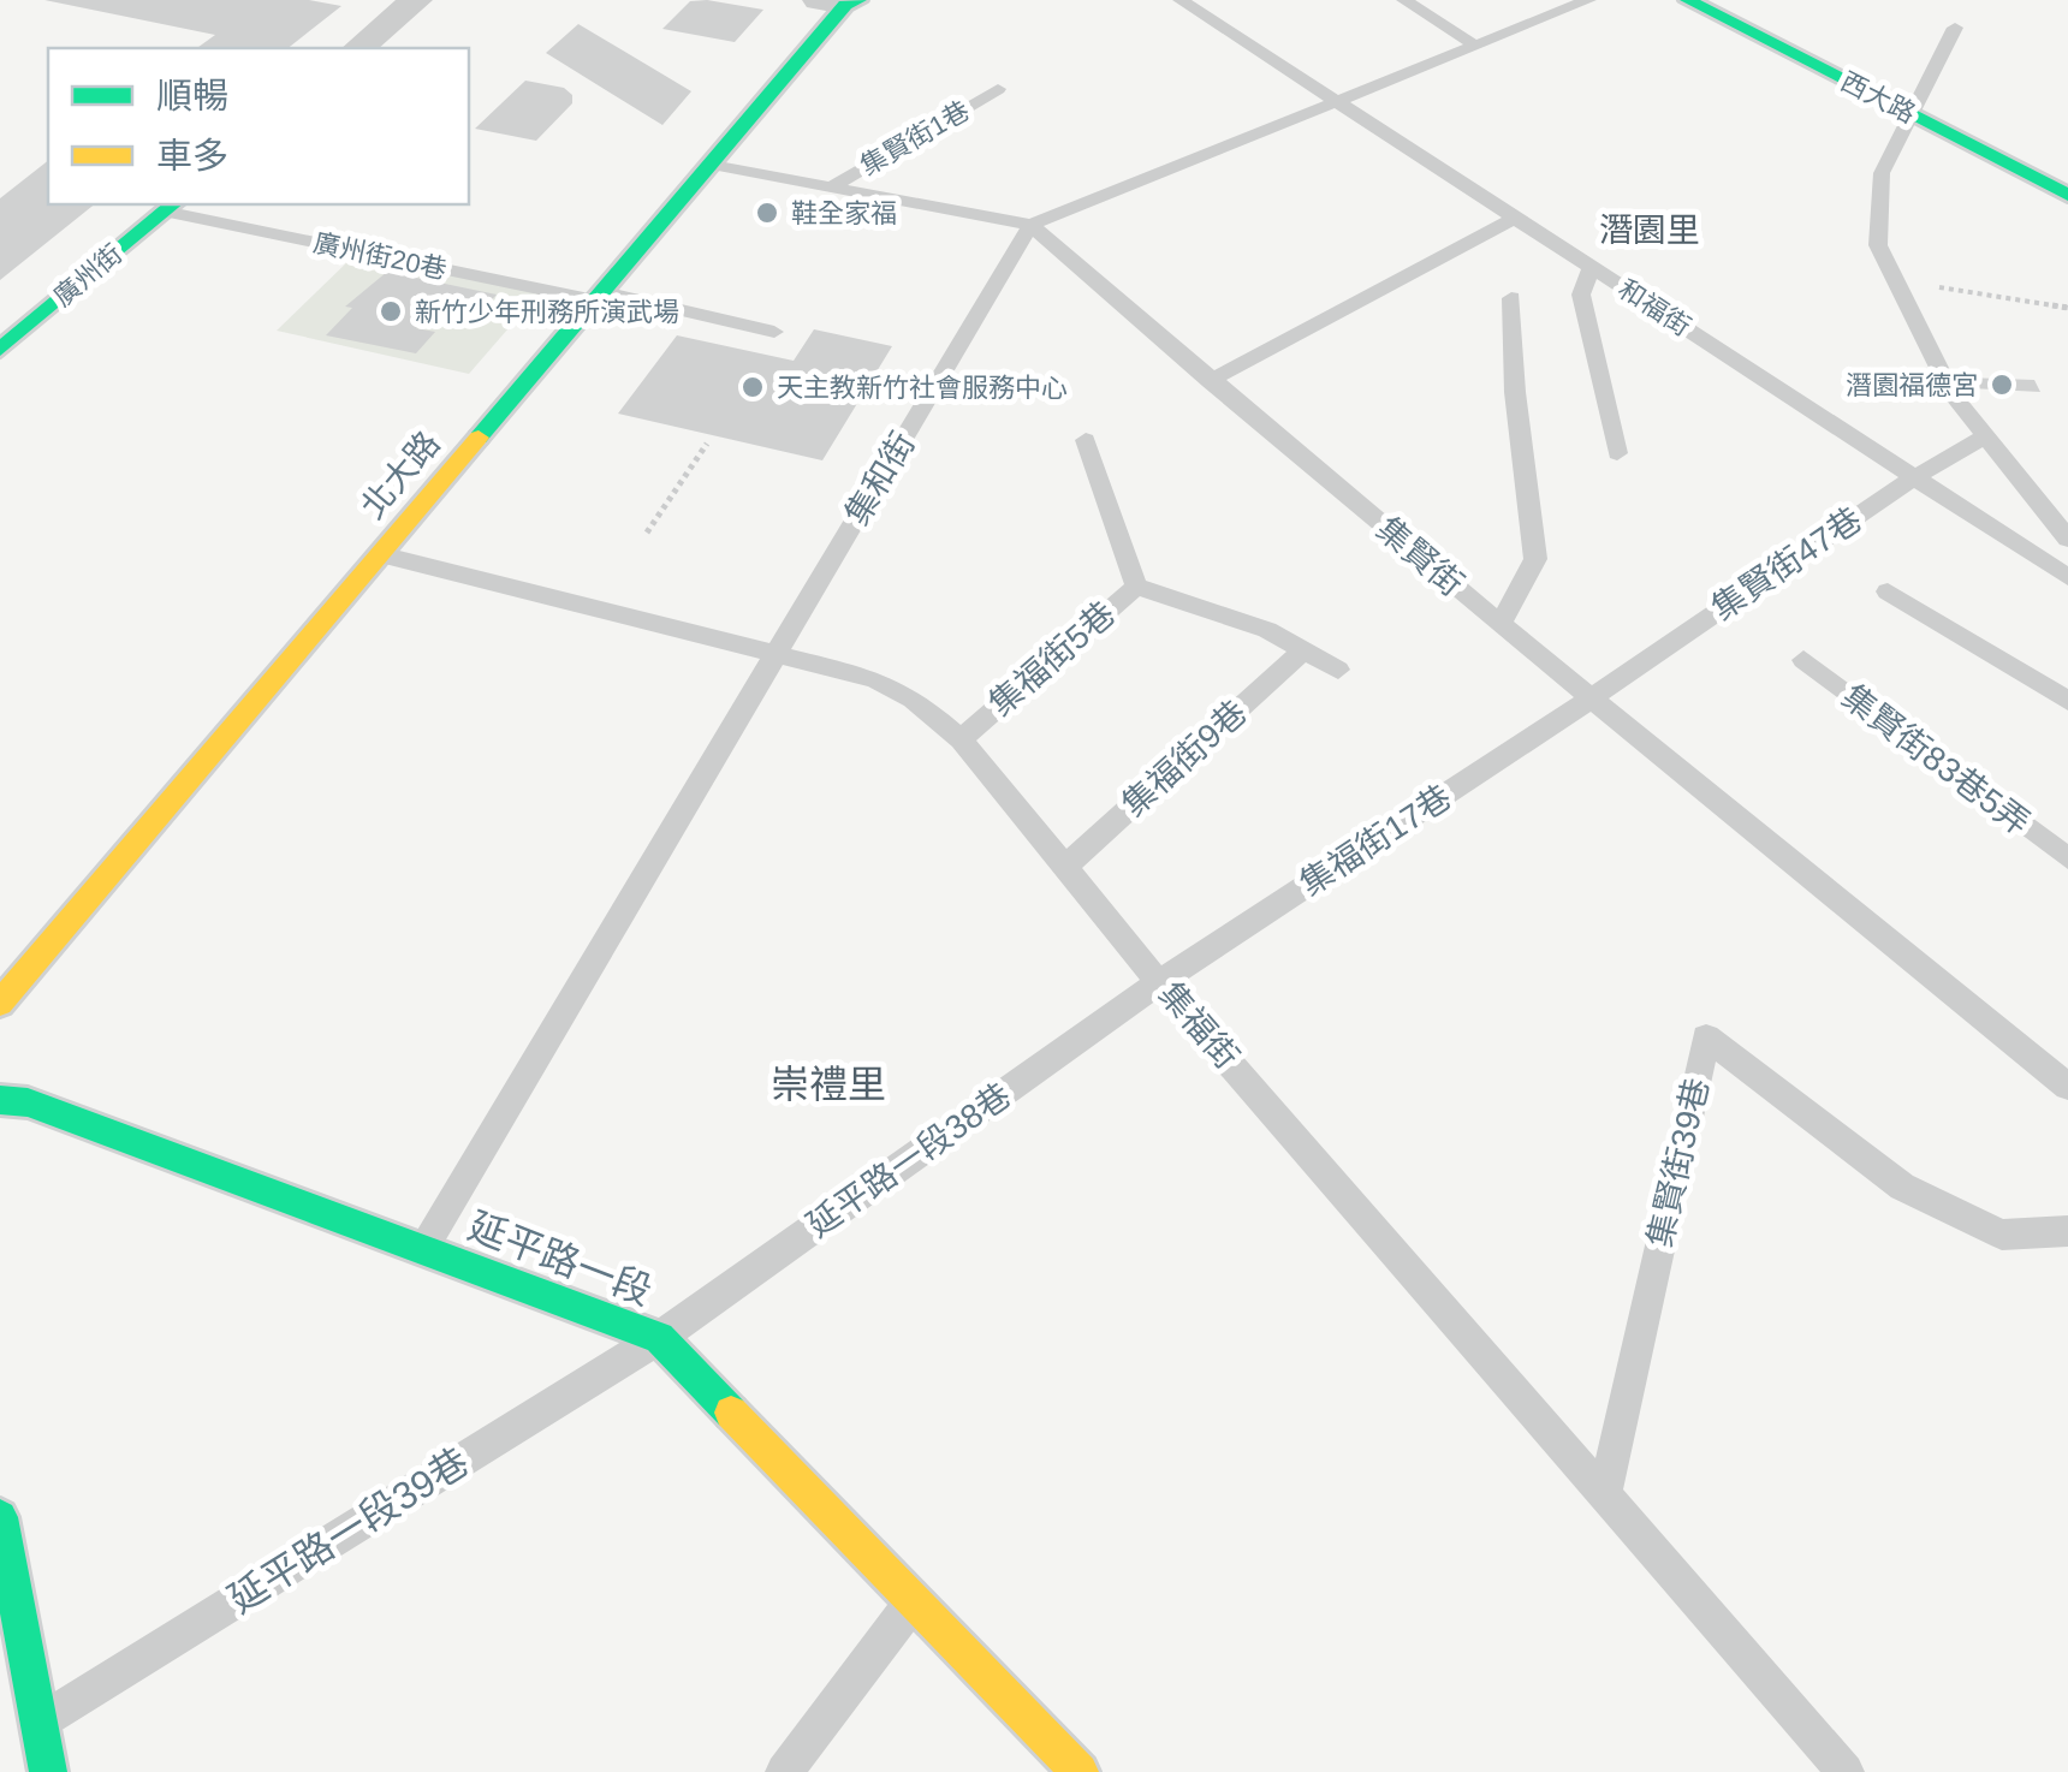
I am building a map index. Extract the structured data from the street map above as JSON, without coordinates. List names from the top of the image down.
{
  "streets": {
    "street": [
      "西大路",
      "廣州街",
      "北大路",
      "延平路一段"
    ],
    "lane": [
      "集賢街1巷",
      "廣州街20巷",
      "和福街",
      "集和街",
      "集賢街",
      "集賢街47巷",
      "集福街5巷",
      "集福街9巷",
      "集賢街83巷5弄",
      "集福街17巷",
      "集福街",
      "延平路一段38巷",
      "集賢街39巷",
      "延平路一段39巷"
    ]
  },
  "crossings": [
    ["廣州街20巷", "廣州街"],
    ["廣州街20巷", "北大路"],
    ["和福街", "集賢街47巷"],
    ["北大路", "集福街"],
    ["集和街", "集賢街"],
    ["集和街", "集福街"],
    ["集和街", "延平路一段"],
    ["集賢街", "集賢街47巷"],
    ["集賢街", "集福街17巷"],
    ["集賢街47巷", "集福街17巷"],
    ["集福街5巷", "集福街"],
    ["集福街9巷", "集福街"],
    ["集福街17巷", "集福街"],
    ["集福街17巷", "延平路一段38巷"],
    ["集福街", "延平路一段38巷"],
    ["集福街", "集賢街39巷"],
    ["延平路一段38巷", "延平路一段"],
    ["延平路一段38巷", "延平路一段39巷"],
    ["延平路一段", "延平路一段39巷"]
  ],
  "districts": ["潛園里", "崇禮里"],
  "places": [
    "鞋全家福",
    "新竹少年刑務所演武場",
    "潛園福德宮",
    "天主教新竹社會服務中心"
  ],
  "legend": ["順暢", "車多"]
}
